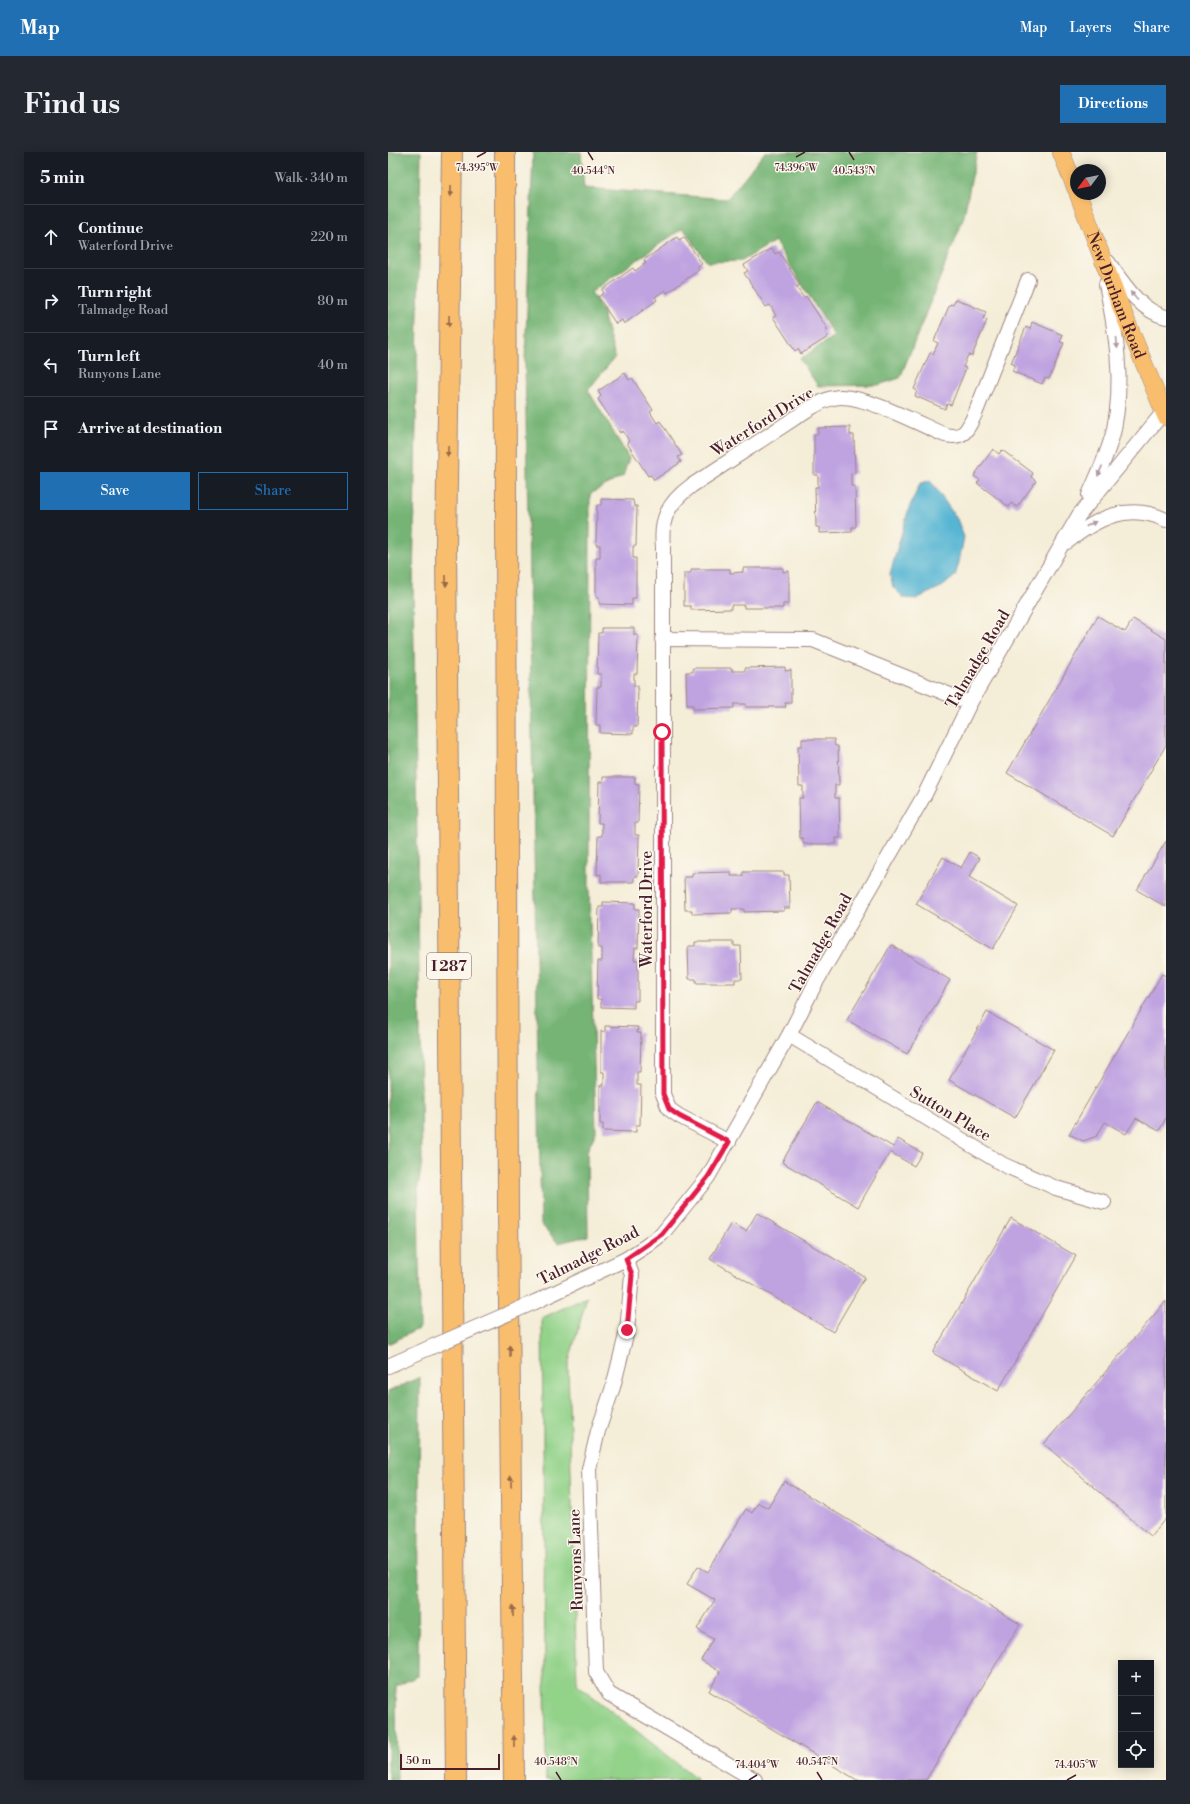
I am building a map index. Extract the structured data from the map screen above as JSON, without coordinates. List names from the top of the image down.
{
  "streets": {
    "highway": ["I 287"],
    "main road": ["New Durham Road"],
    "street": [
      "Waterford Drive",
      "Talmadge Road",
      "Sutton Place",
      "Runyons Lane"
    ]
  },
  "crossings": [
    ["New Durham Road", "Talmadge Road"],
    ["Waterford Drive", "Talmadge Road"],
    ["Talmadge Road", "Sutton Place"],
    ["Talmadge Road", "Runyons Lane"]
  ],
  "scale_bar": "50 m",
  "north": "bottom left",
  "page": {
    "header": "Map",
    "nav": ["Map", "Layers", "Share"],
    "buttons": [
      "Directions",
      ["Save", "Share"]
    ],
    "title": "Find us",
    "heading": ["5 min", "Walk · 340 m"],
    "list": [
      ["Continue", "Waterford Drive", "220 m"],
      ["Turn right", "Talmadge Road", "80 m"],
      ["Turn left", "Runyons Lane", "40 m"],
      "Arrive at destination"
    ],
    "map_buttons": ["+", "−"],
    "scale": "50 m"
  },
  "coordinates": [
    "74.395°W",
    "74.396°W",
    "40.544°N",
    "40.543°N",
    "40.548°N",
    "40.547°N",
    "74.404°W",
    "74.405°W"
  ]
}
